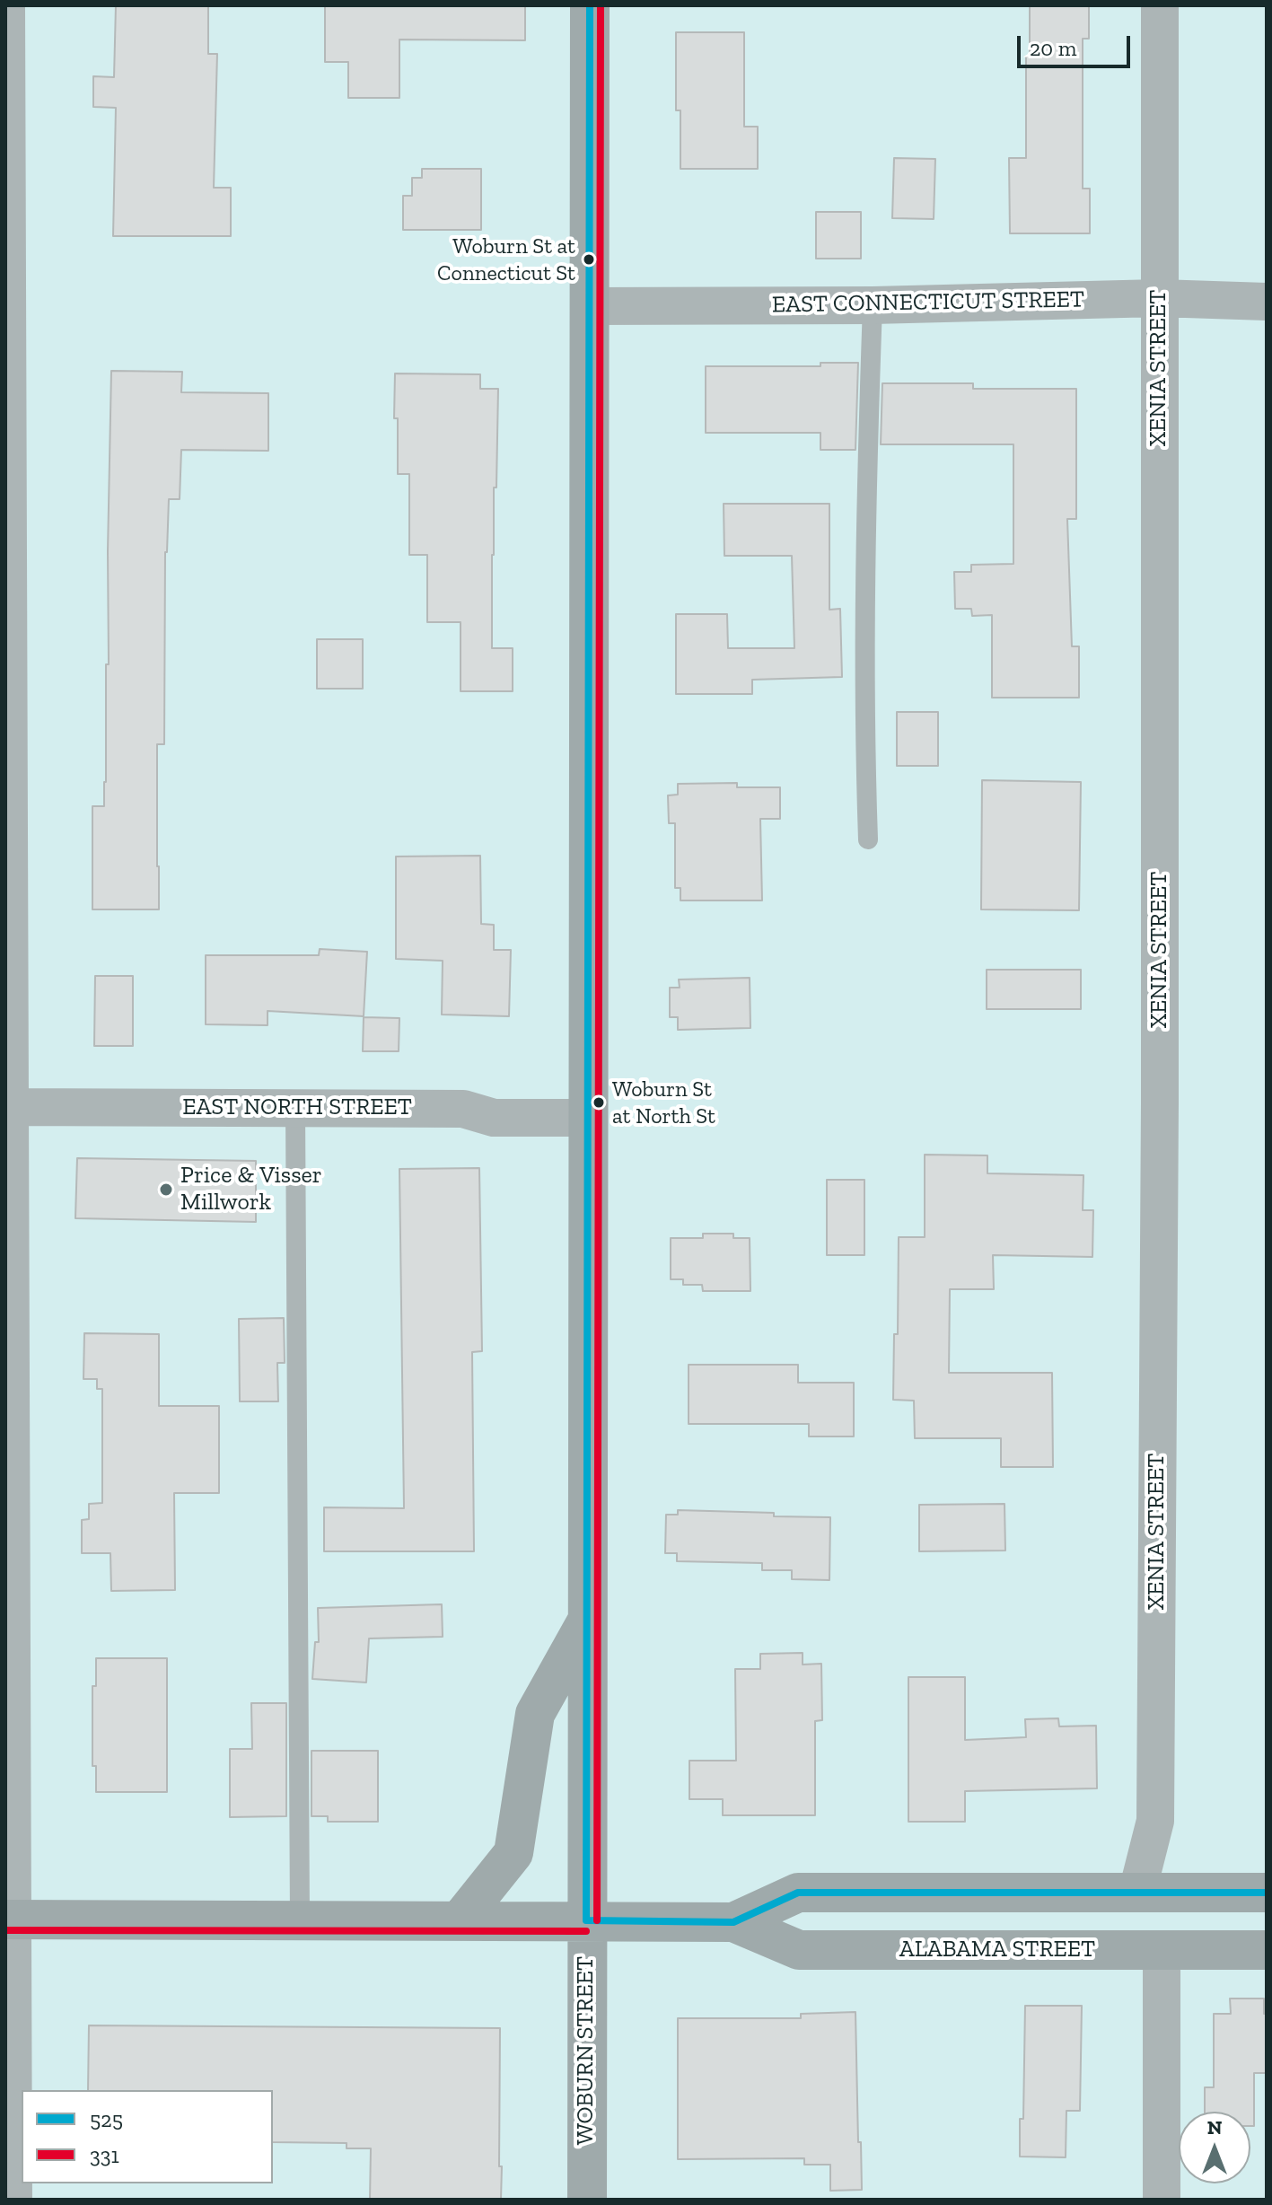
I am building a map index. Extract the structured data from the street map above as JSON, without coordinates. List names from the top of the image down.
{
  "streets": {
    "main road": ["ALABAMA STREET", "WOBURN STREET"],
    "street": ["EAST CONNECTICUT STREET", "XENIA STREET", "EAST NORTH STREET"]
  },
  "crossings": [
    ["EAST CONNECTICUT STREET", "XENIA STREET"],
    ["EAST CONNECTICUT STREET", "WOBURN STREET"],
    ["XENIA STREET", "ALABAMA STREET"],
    ["EAST NORTH STREET", "WOBURN STREET"],
    ["ALABAMA STREET", "WOBURN STREET"]
  ],
  "places": ["Woburn St at Connecticut St", "Woburn St at North St", "Price & Visser Millwork"],
  "lines": ["transit line 525", "transit line 331"],
  "legend": ["525", "331"],
  "scale_bar": "20 m",
  "north": "top"
}
